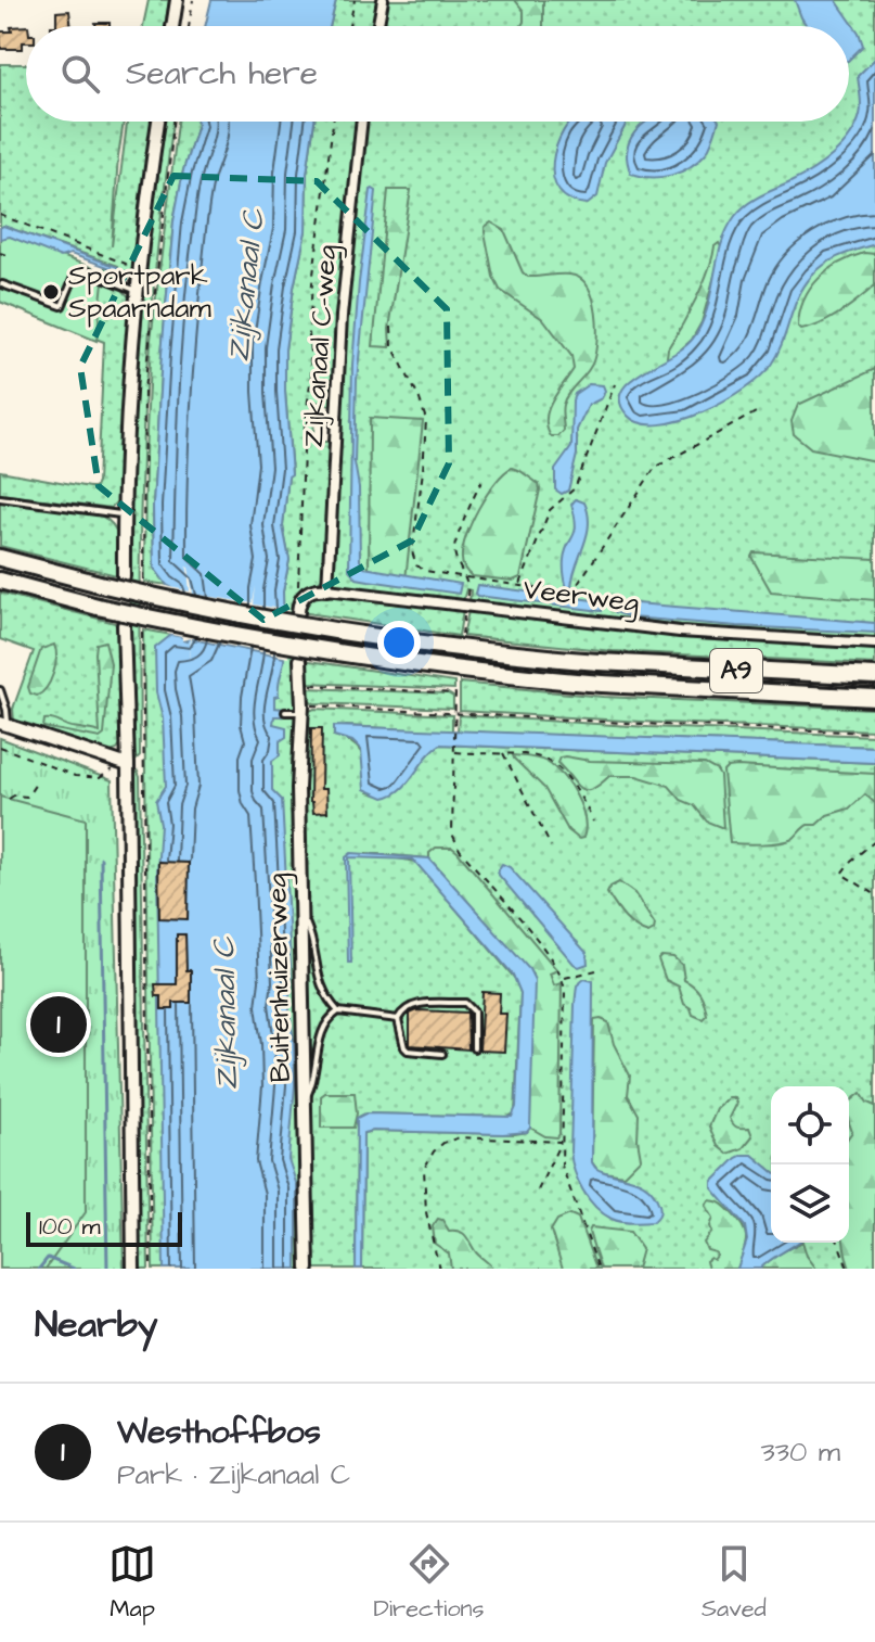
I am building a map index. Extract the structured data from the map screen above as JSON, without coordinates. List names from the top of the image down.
{
  "streets": {
    "highway": ["A9"],
    "street": ["Zijkanaal C-weg", "Veerweg", "Buitenhuizerweg"]
  },
  "crossings": [
    ["Zijkanaal C-weg", "Veerweg"]
  ],
  "water": ["Zijkanaal C"],
  "places": ["Sportpark Spaarndam"],
  "scale_bar": "100 m",
  "page": {
    "search": "Search here",
    "pins": "1",
    "scale": "100 m",
    "heading": "Nearby",
    "list": [
      {
        "mark": "1",
        "name": "Westhoffbos",
        "note": "Park · Zijkanaal C",
        "value": "330 m"
      }
    ],
    "nav": ["Map", "Directions", "Saved"]
  }
}
